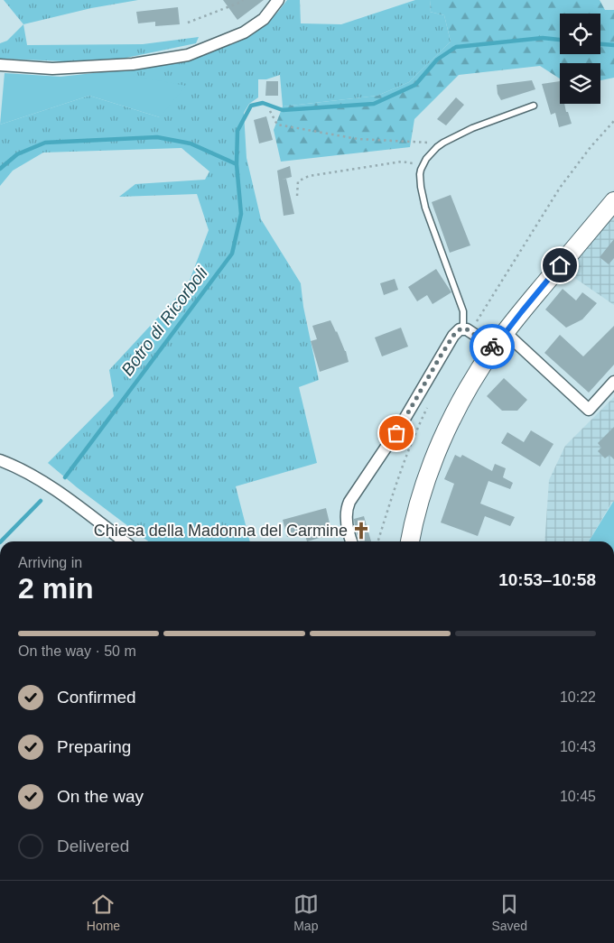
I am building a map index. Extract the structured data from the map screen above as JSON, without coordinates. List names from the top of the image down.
{
  "water": ["Botro di Ricorboli"],
  "places": {
    "church": ["Chiesa della Madonna del Carmine"]
  },
  "page": {
    "heading": ["2 min", "Arriving in", "10:53–10:58"],
    "bar": "On the way · 50 m",
    "list": [
      ["Confirmed", "10:22"],
      ["Preparing", "10:43"],
      ["On the way", "10:45"],
      "Delivered"
    ],
    "tabs": ["Home", "Map", "Saved"]
  }
}
